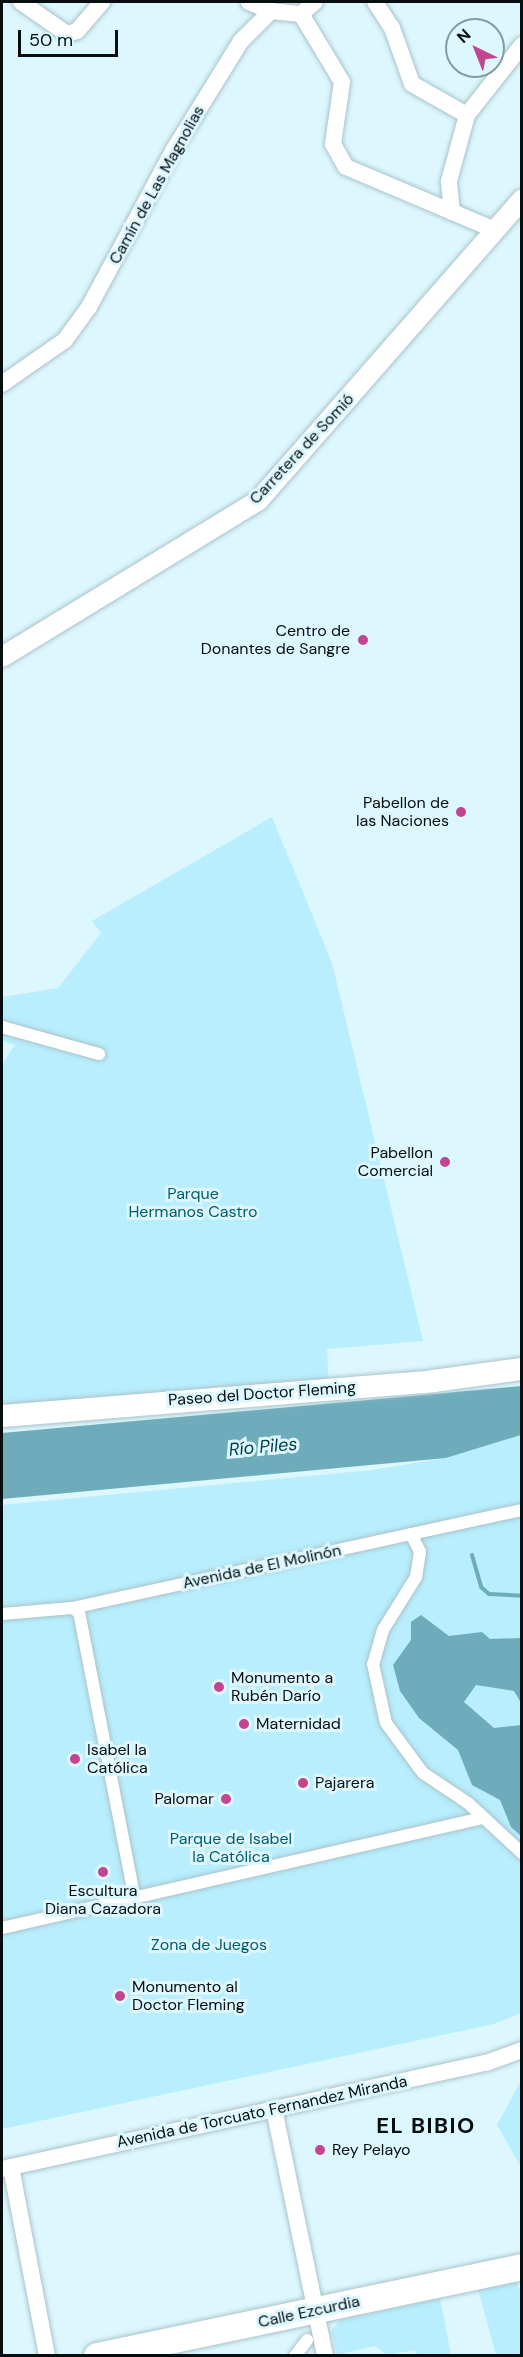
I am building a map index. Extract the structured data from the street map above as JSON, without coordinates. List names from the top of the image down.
{
  "streets": {
    "main road": ["Paseo del Doctor Fleming", "Calle Ezcurdia"],
    "street": [
      "Camín de Las Magnolias",
      "Carretera de Somió",
      "Avenida de El Molinón",
      "Avenida de Torcuato Fernandez Miranda"
    ]
  },
  "districts": ["EL BIBIO"],
  "water": ["Río Piles"],
  "parks": ["Parque Hermanos Castro", "Parque de Isabel la Católica", "Zona de Juegos"],
  "places": [
    "Centro de Donantes de Sangre",
    "Pabellon de las Naciones",
    "Pabellon Comercial",
    "Monumento a Rubén Darío",
    "Maternidad",
    "Isabel la Católica",
    "Pajarera",
    "Palomar",
    "Escultura Diana Cazadora",
    "Monumento al Doctor Fleming",
    "Rey Pelayo"
  ],
  "scale_bar": "50 m",
  "north": "top left"
}
